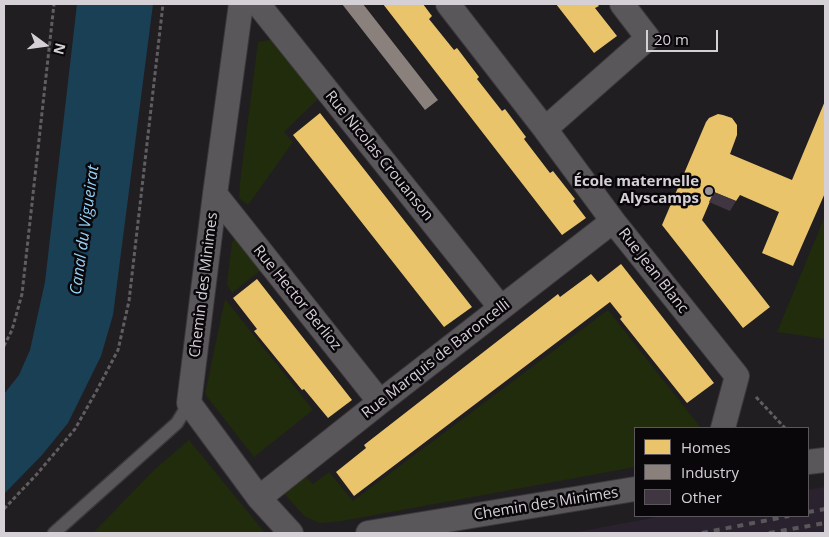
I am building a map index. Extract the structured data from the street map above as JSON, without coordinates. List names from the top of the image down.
{
  "streets": {
    "street": [
      "Rue Nicolas Crouanson",
      "Rue Jean Blanc",
      "Chemin des Minimes",
      "Rue Hector Berlioz",
      "Rue Marquis de Baroncelli"
    ]
  },
  "crossings": [
    ["Rue Nicolas Crouanson", "Rue Marquis de Baroncelli"],
    ["Rue Jean Blanc", "Rue Marquis de Baroncelli"],
    ["Chemin des Minimes", "Rue Hector Berlioz"],
    ["Rue Hector Berlioz", "Rue Marquis de Baroncelli"]
  ],
  "water": ["Canal du Vigueirat"],
  "places": ["École maternelle Alyscamps"],
  "legend": ["Homes", "Industry", "Other"],
  "scale_bar": "20 m",
  "north": "right"
}
